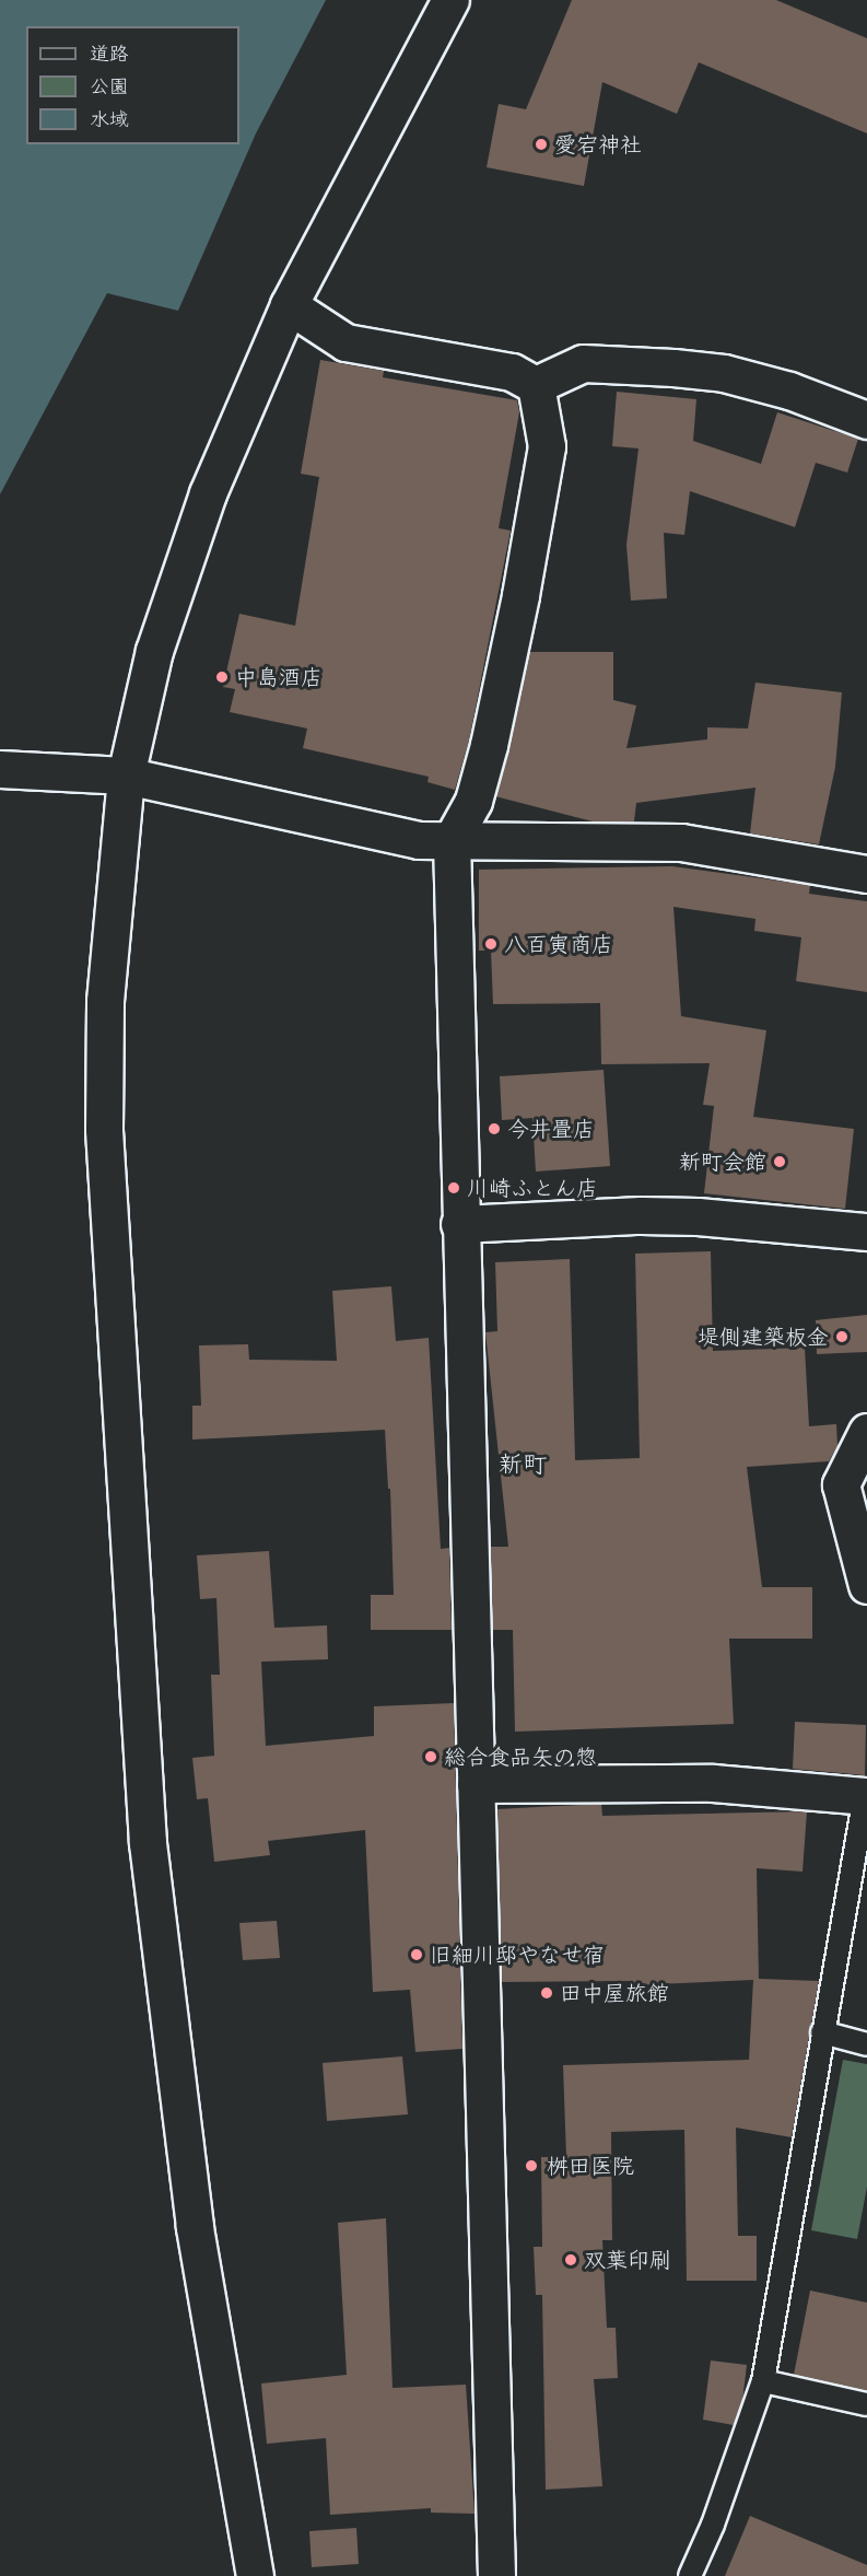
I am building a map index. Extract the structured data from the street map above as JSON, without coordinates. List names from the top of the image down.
{
  "districts": ["新町"],
  "places": [
    "愛宕神社",
    "中島酒店",
    "八百寅商店",
    "今井畳店",
    "新町会館",
    "川崎ふとん店",
    "堤側建築板金",
    "総合食品矢の惣",
    "旧細川邸やなせ宿",
    "田中屋旅館",
    "桝田医院",
    "双葉印刷"
  ],
  "legend": ["道路", "公園", "水域"]
}
